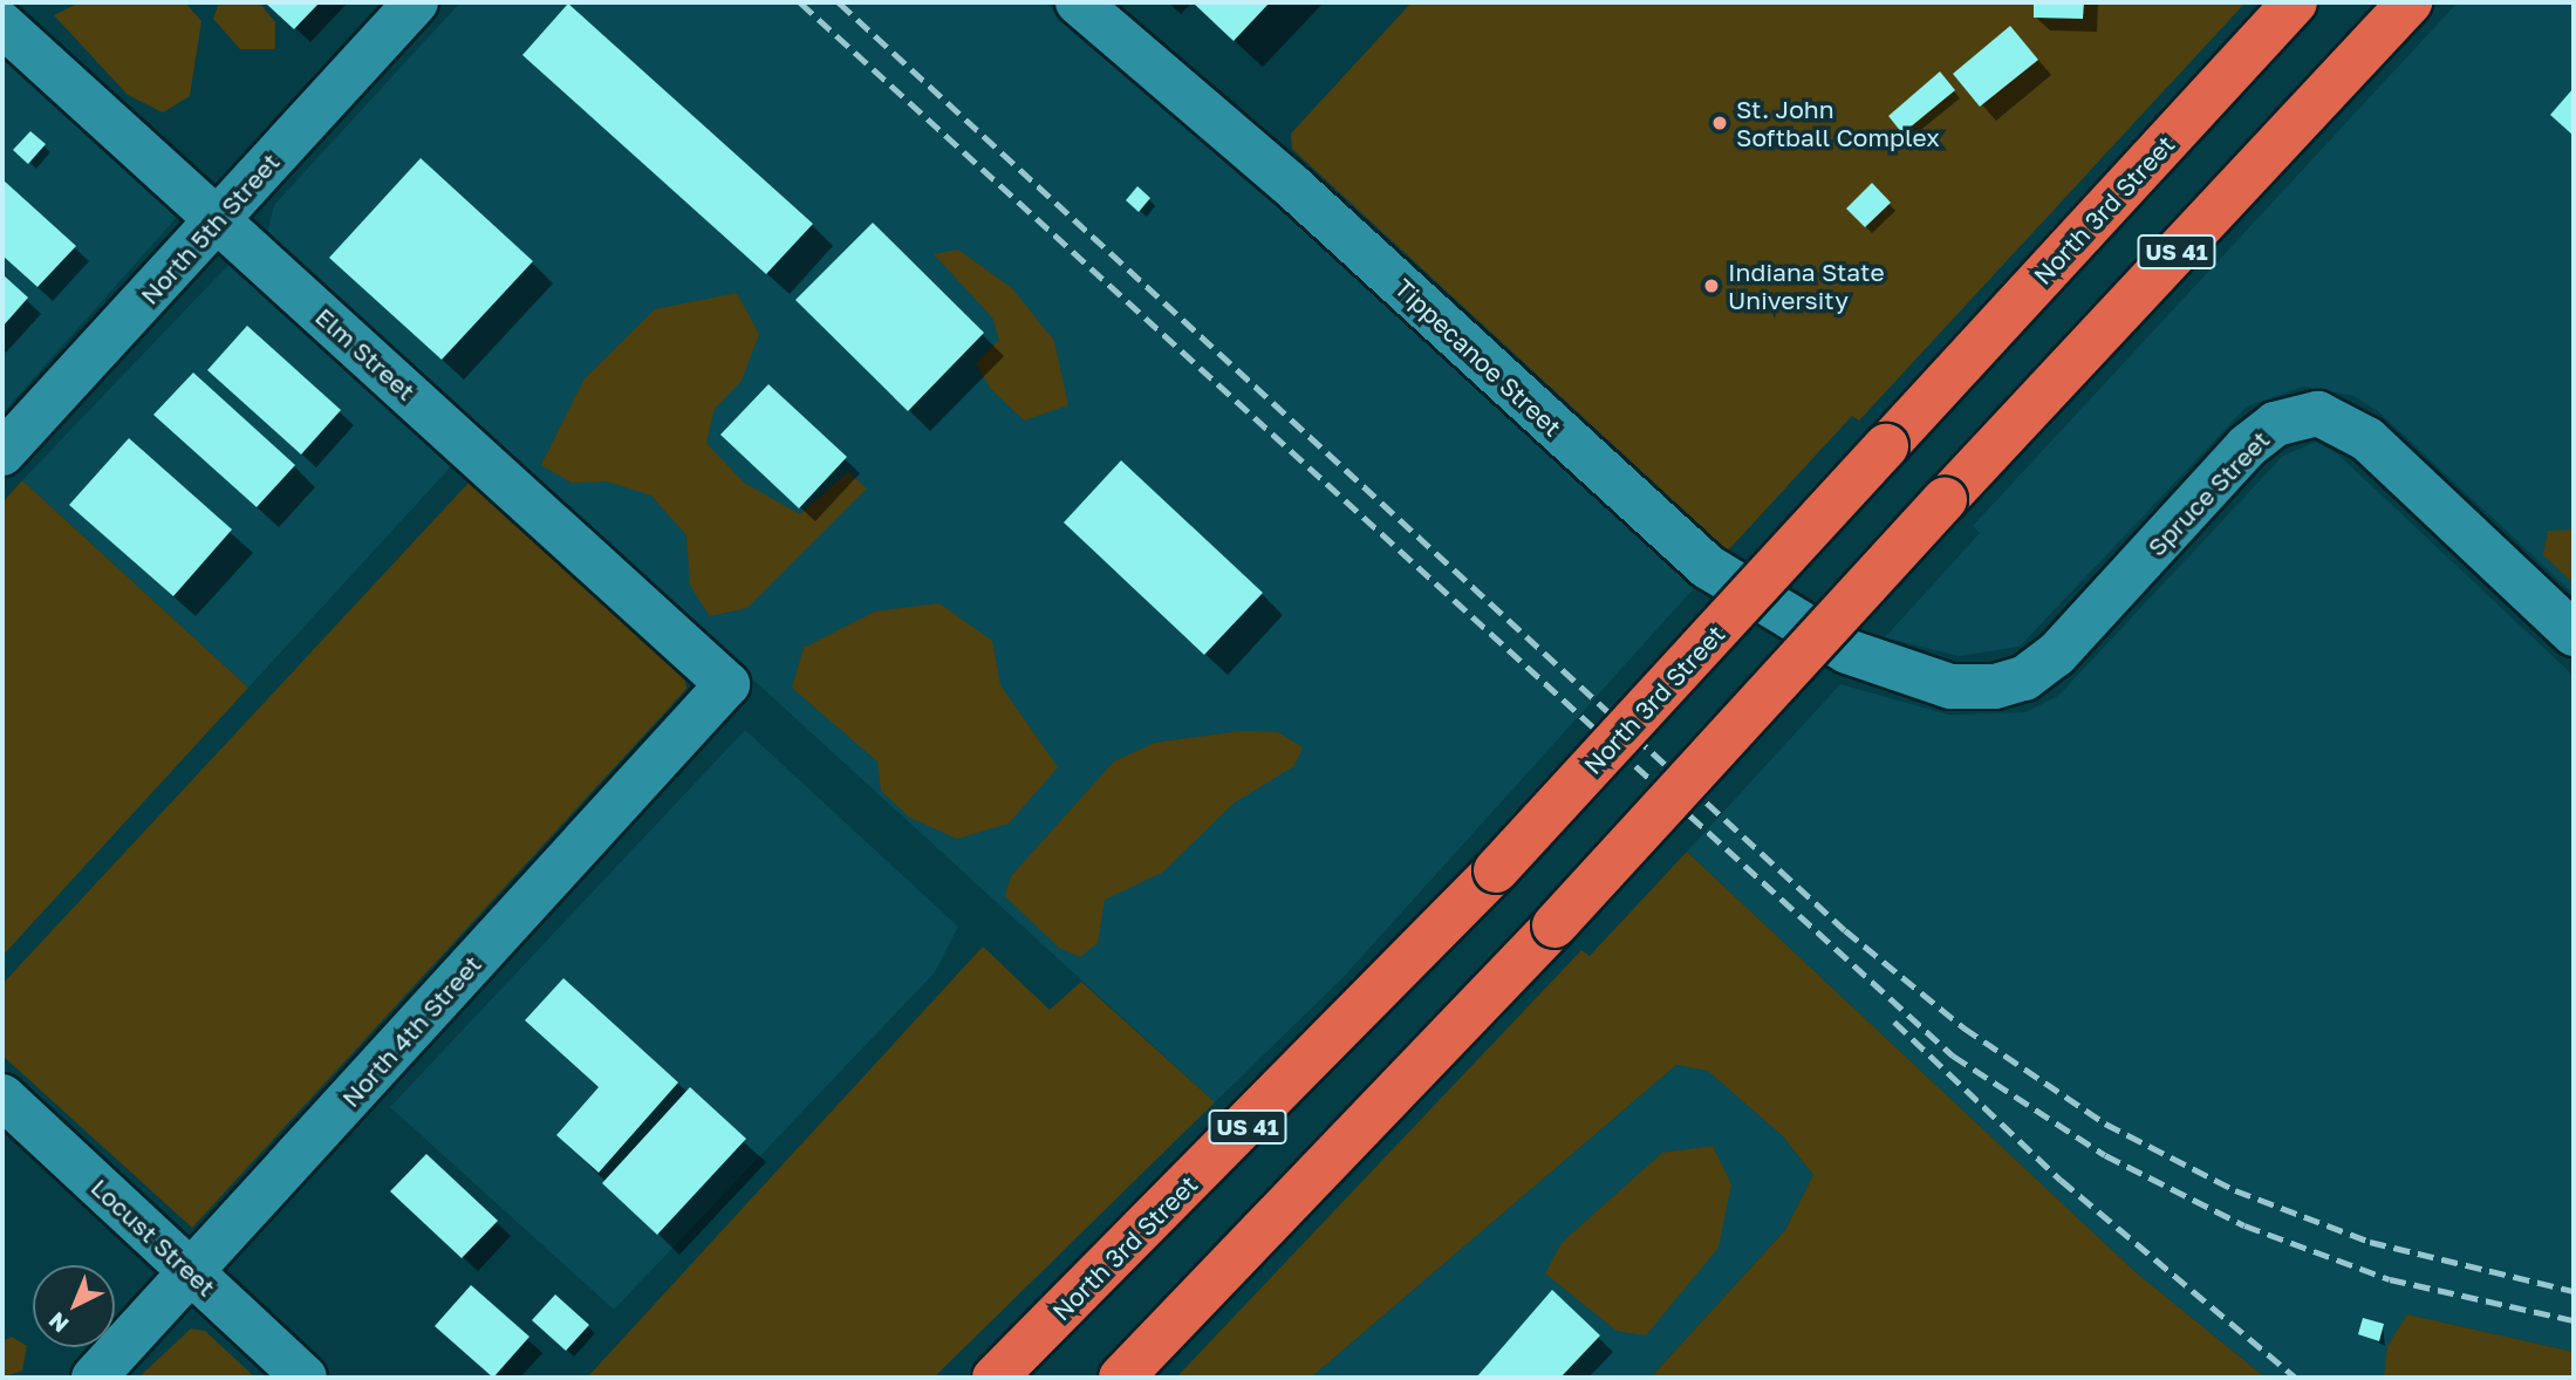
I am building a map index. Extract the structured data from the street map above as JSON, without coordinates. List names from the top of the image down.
{
  "streets": {
    "highway": ["North 3rd Street", "US 41"],
    "street": [
      "North 5th Street",
      "Elm Street",
      "Tippecanoe Street",
      "Spruce Street",
      "North 4th Street",
      "Locust Street"
    ]
  },
  "crossings": [
    ["North 5th Street", "Elm Street"],
    ["Elm Street", "North 4th Street"],
    ["Tippecanoe Street", "Spruce Street"],
    ["North 4th Street", "Locust Street"]
  ],
  "places": ["St. John Softball Complex", "Indiana State University"],
  "north": "bottom left"
}
